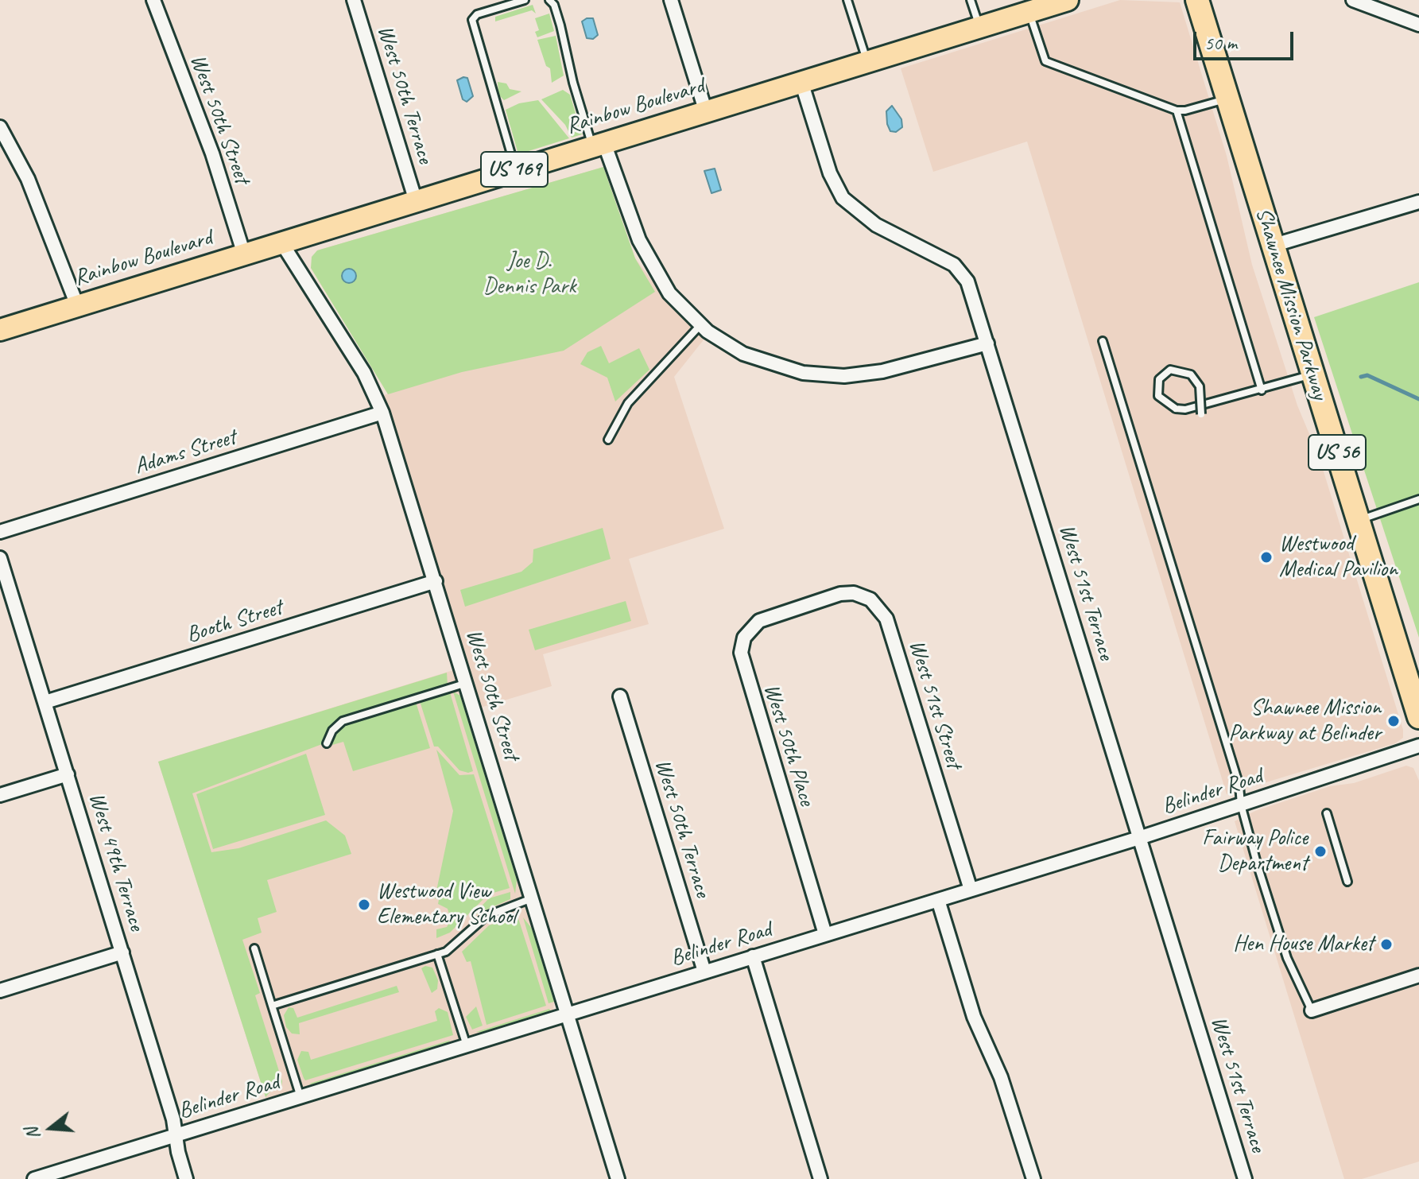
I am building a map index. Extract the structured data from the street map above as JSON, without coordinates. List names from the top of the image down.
{
  "streets": {
    "highway": ["Shawnee Mission Parkway", "US 56"],
    "main road": ["Rainbow Boulevard", "US 169"],
    "street": [
      "West 50th Terrace",
      "West 50th Street",
      "Adams Street",
      "West 51st Terrace",
      "Booth Street",
      "West 51st Street",
      "West 50th Place",
      "Belinder Road",
      "West 49th Terrace"
    ]
  },
  "crossings": [
    ["West 50th Terrace", "Rainbow Boulevard"],
    ["West 50th Terrace", "Belinder Road"],
    ["Rainbow Boulevard", "West 50th Street"],
    ["Rainbow Boulevard", "West 51st Terrace"],
    ["West 50th Street", "Adams Street"],
    ["West 50th Street", "Booth Street"],
    ["West 50th Street", "Belinder Road"],
    ["West 51st Terrace", "Belinder Road"],
    ["Booth Street", "West 49th Terrace"],
    ["West 51st Street", "West 50th Place"],
    ["West 51st Street", "Belinder Road"],
    ["West 50th Place", "Belinder Road"],
    ["Belinder Road", "West 49th Terrace"]
  ],
  "parks": ["Joe D. Dennis Park"],
  "places": [
    "Westwood Medical Pavilion",
    "Shawnee Mission Parkway at Belinder",
    "Fairway Police Department",
    "Westwood View Elementary School",
    "Hen House Market"
  ],
  "scale_bar": "50 m",
  "north": "left"
}
